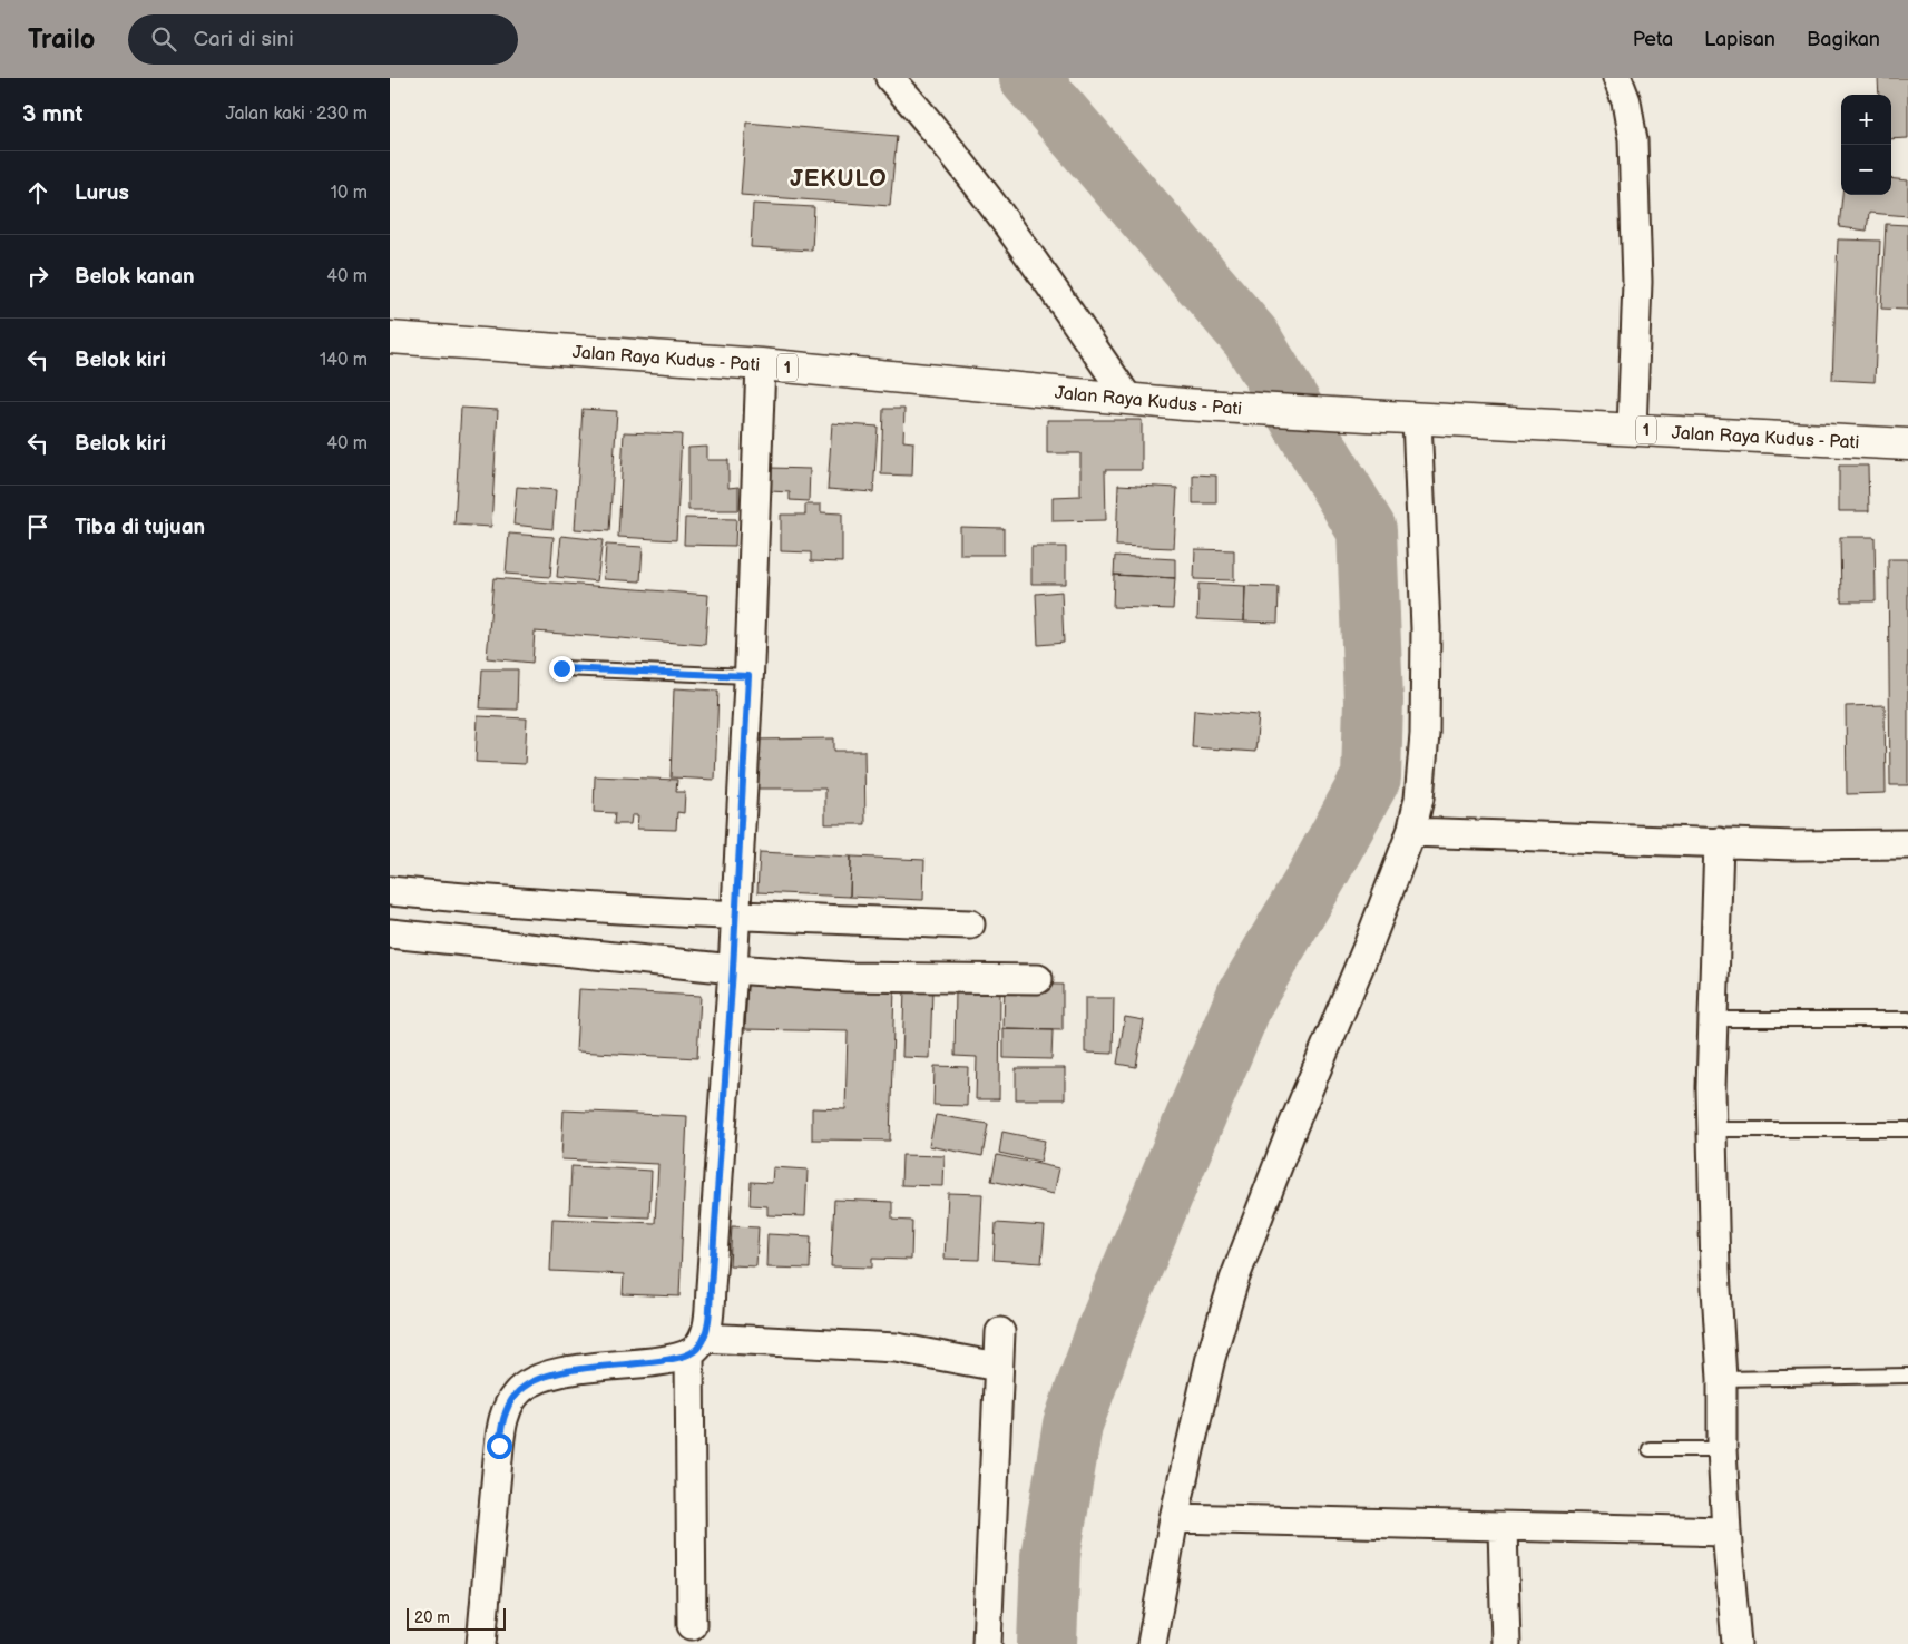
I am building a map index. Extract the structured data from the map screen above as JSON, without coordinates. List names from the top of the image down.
{
  "streets": {
    "highway": ["Jalan Raya Kudus - Pati", "1"]
  },
  "districts": ["JEKULO"],
  "scale_bar": "20 m",
  "page": {
    "header": "Trailo",
    "search": "Cari di sini",
    "nav": ["Peta", "Lapisan", "Bagikan"],
    "heading": ["3 mnt", "Jalan kaki · 230 m"],
    "map_buttons": ["+", "−"],
    "list": [
      ["Lurus", "10 m"],
      ["Belok kanan", "40 m"],
      ["Belok kiri", "140 m"],
      ["Belok kiri", "40 m"],
      "Tiba di tujuan"
    ],
    "scale": "20 m"
  }
}
